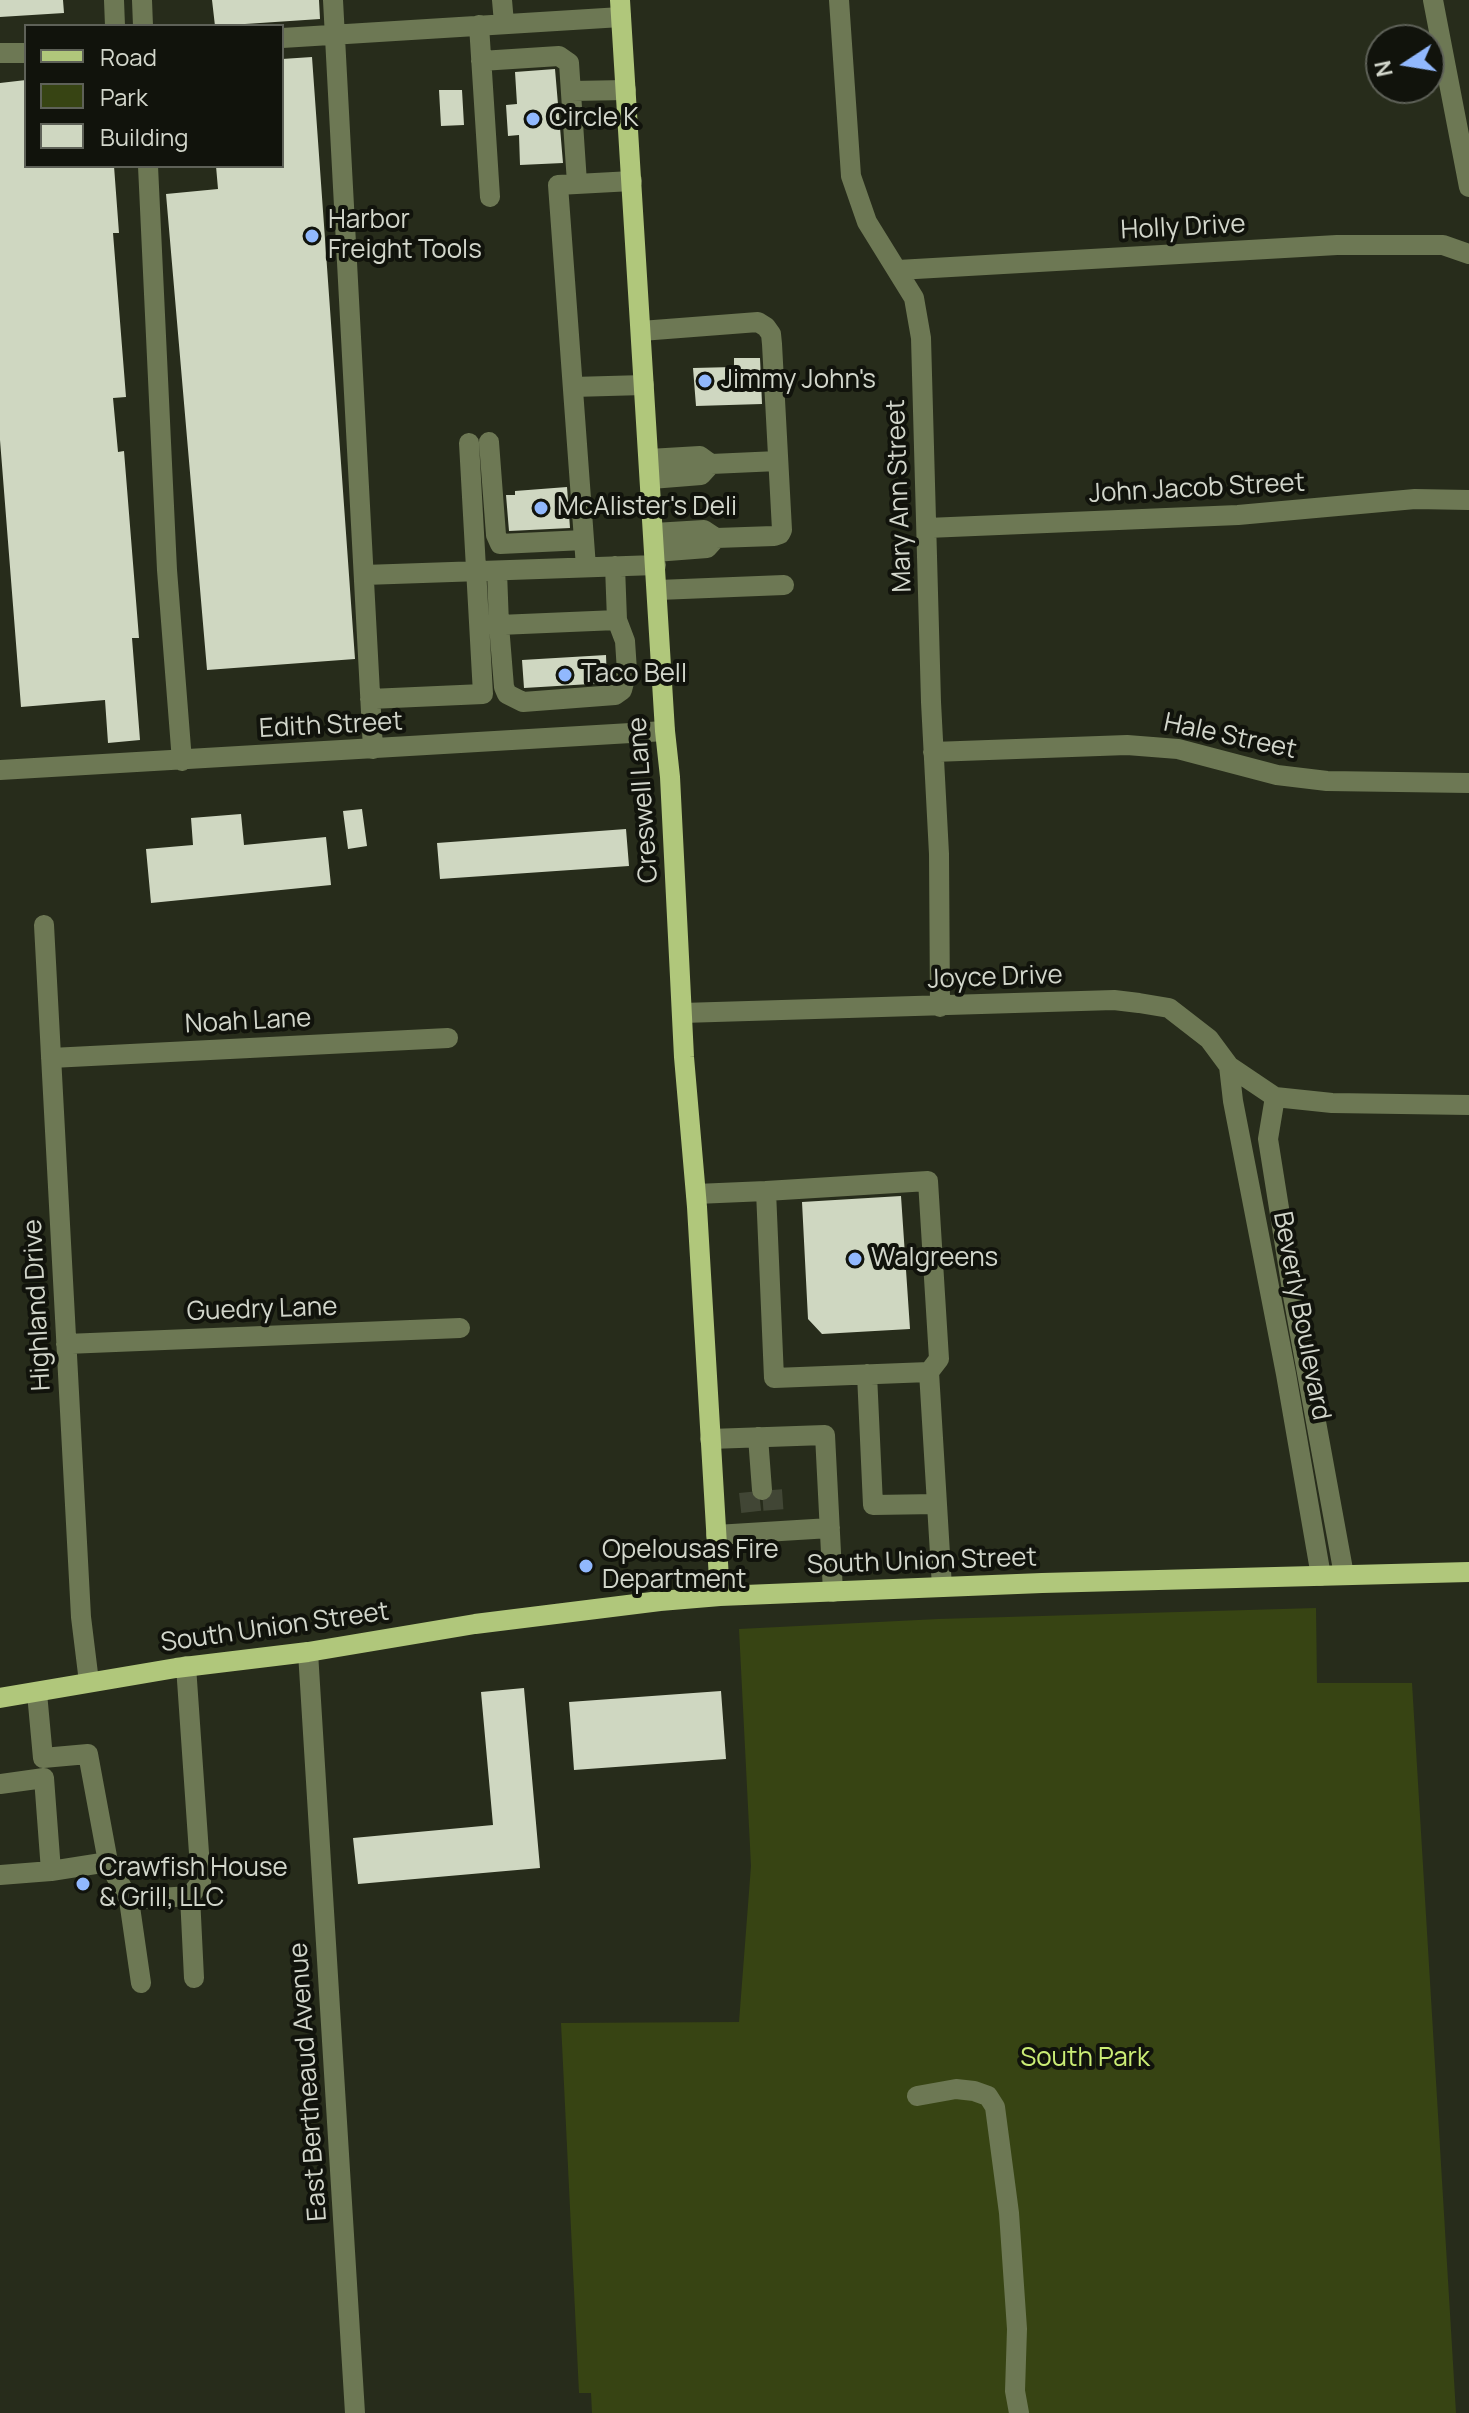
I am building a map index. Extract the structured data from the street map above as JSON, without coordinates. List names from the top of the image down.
{
  "streets": {
    "main road": ["Creswell Lane", "South Union Street"],
    "street": [
      "Holly Drive",
      "John Jacob Street",
      "Mary Ann Street",
      "Edith Street",
      "Hale Street",
      "Joyce Drive",
      "Noah Lane",
      "Highland Drive",
      "Guedry Lane",
      "Beverly Boulevard",
      "East Bertheaud Avenue"
    ]
  },
  "crossings": [
    ["Holly Drive", "Mary Ann Street"],
    ["John Jacob Street", "Mary Ann Street"],
    ["Mary Ann Street", "Hale Street"],
    ["Mary Ann Street", "Joyce Drive"],
    ["Edith Street", "Creswell Lane"],
    ["Creswell Lane", "Joyce Drive"],
    ["Creswell Lane", "South Union Street"],
    ["Joyce Drive", "Beverly Boulevard"],
    ["Noah Lane", "Highland Drive"],
    ["Highland Drive", "Guedry Lane"],
    ["Highland Drive", "South Union Street"],
    ["Beverly Boulevard", "South Union Street"],
    ["South Union Street", "East Bertheaud Avenue"]
  ],
  "parks": ["South Park"],
  "places": [
    "Circle K",
    "Harbor Freight Tools",
    "Jimmy John's",
    "McAlister's Deli",
    "Taco Bell",
    "Walgreens",
    "Opelousas Fire Department",
    "Crawfish House & Grill, LLC"
  ],
  "legend": ["Road", "Park", "Building"],
  "north": "left"
}
